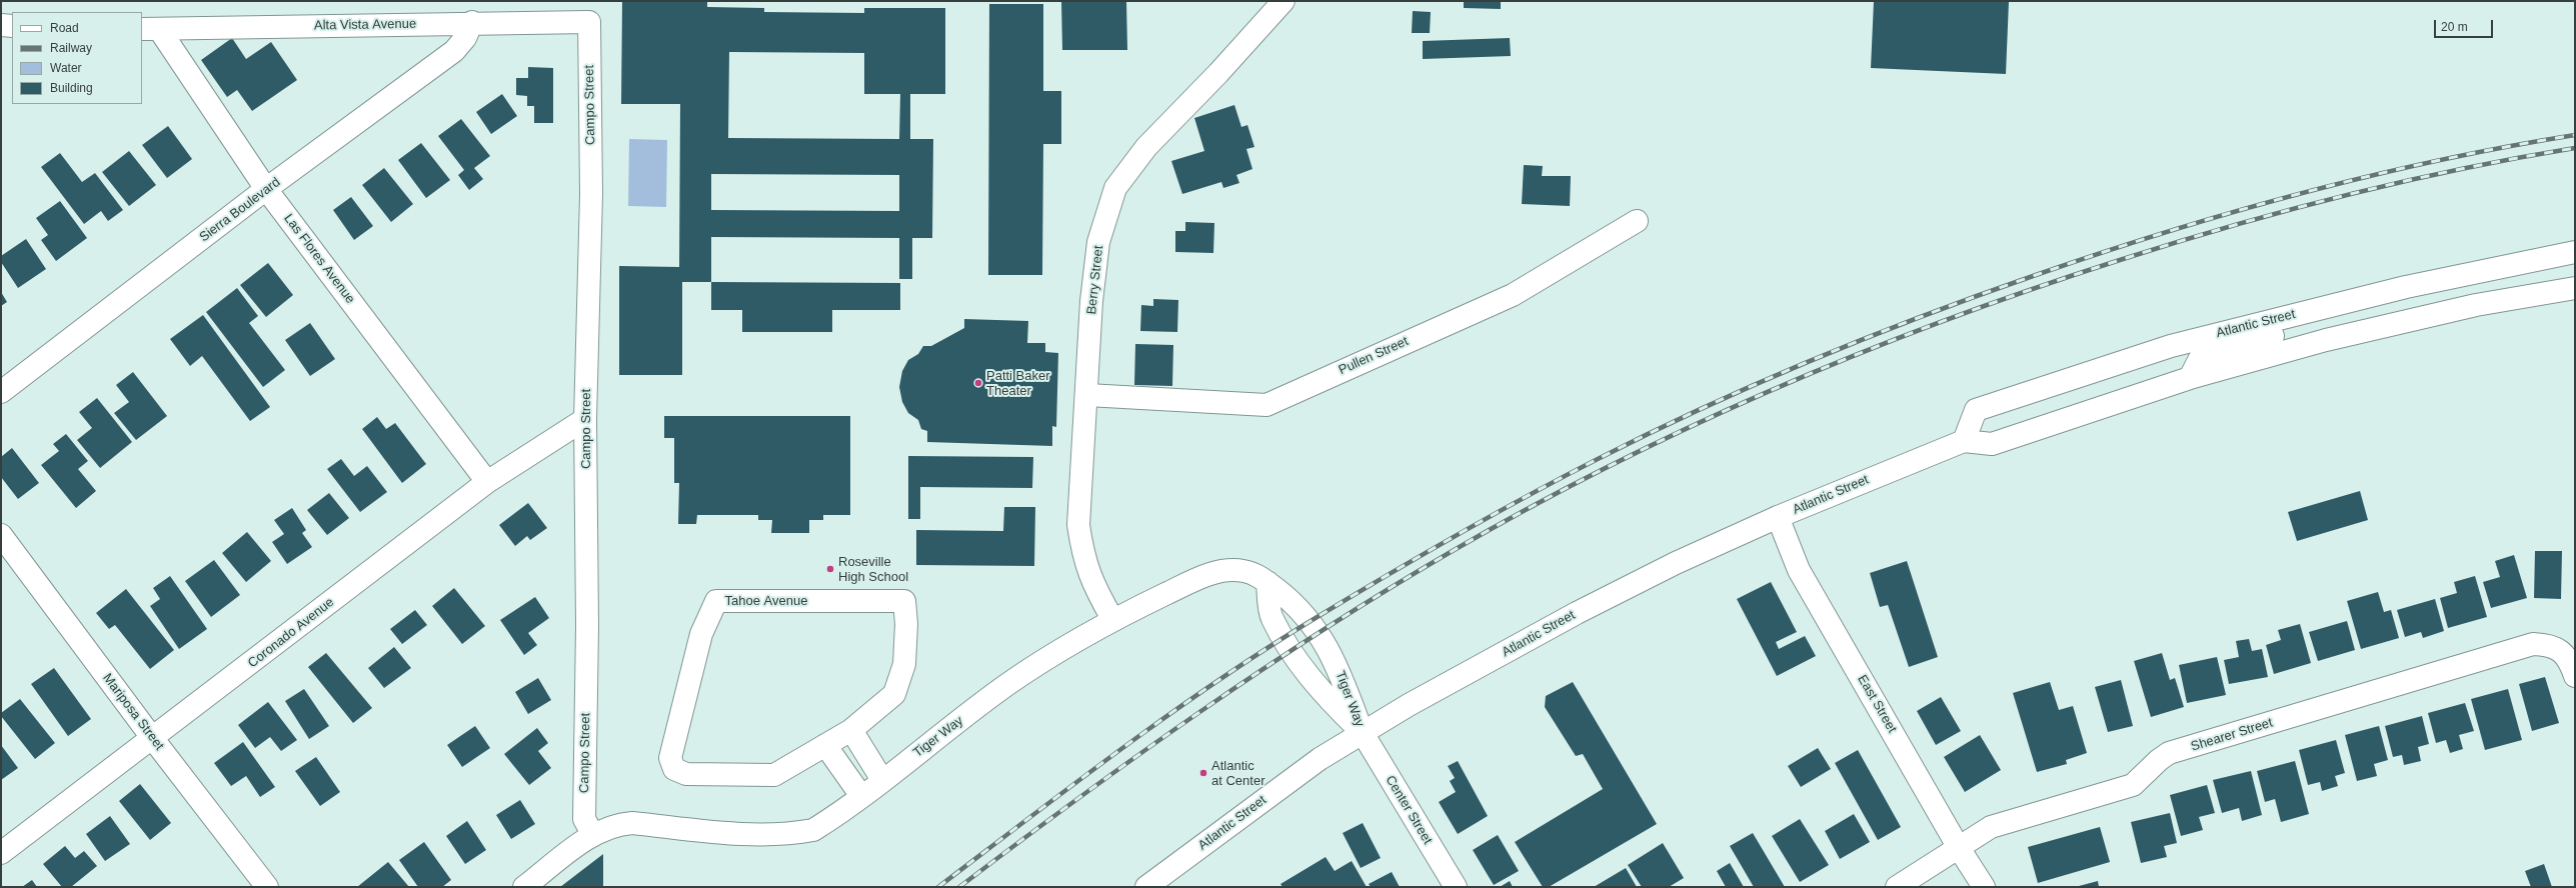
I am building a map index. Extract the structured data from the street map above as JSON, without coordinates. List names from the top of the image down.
{
  "streets": {
    "street": [
      "Alta Vista Avenue",
      "Campo Street",
      "Sierra Boulevard",
      "Las Flores Avenue",
      "Berry Street",
      "Atlantic Street",
      "Pullen Street",
      "Tahoe Avenue",
      "Coronado Avenue",
      "Tiger Way",
      "East Street",
      "Mariposa Street",
      "Shearer Street",
      "Center Street"
    ]
  },
  "crossings": [
    ["Alta Vista Avenue", "Campo Street"],
    ["Alta Vista Avenue", "Sierra Boulevard"],
    ["Alta Vista Avenue", "Las Flores Avenue"],
    ["Campo Street", "Coronado Avenue"],
    ["Campo Street", "Tiger Way"],
    ["Sierra Boulevard", "Las Flores Avenue"],
    ["Las Flores Avenue", "Coronado Avenue"],
    ["Berry Street", "Pullen Street"],
    ["Berry Street", "Tiger Way"],
    ["Atlantic Street", "Tiger Way"],
    ["Atlantic Street", "East Street"],
    ["Atlantic Street", "Center Street"],
    ["Coronado Avenue", "Mariposa Street"],
    ["Tiger Way", "Center Street"],
    ["East Street", "Shearer Street"]
  ],
  "places": ["Patti Baker Theater", "Roseville High School", "Atlantic at Center"],
  "legend": [
    "Road",
    "Railway",
    "Water",
    "Building"
  ],
  "scale_bar": "20 m"
}
